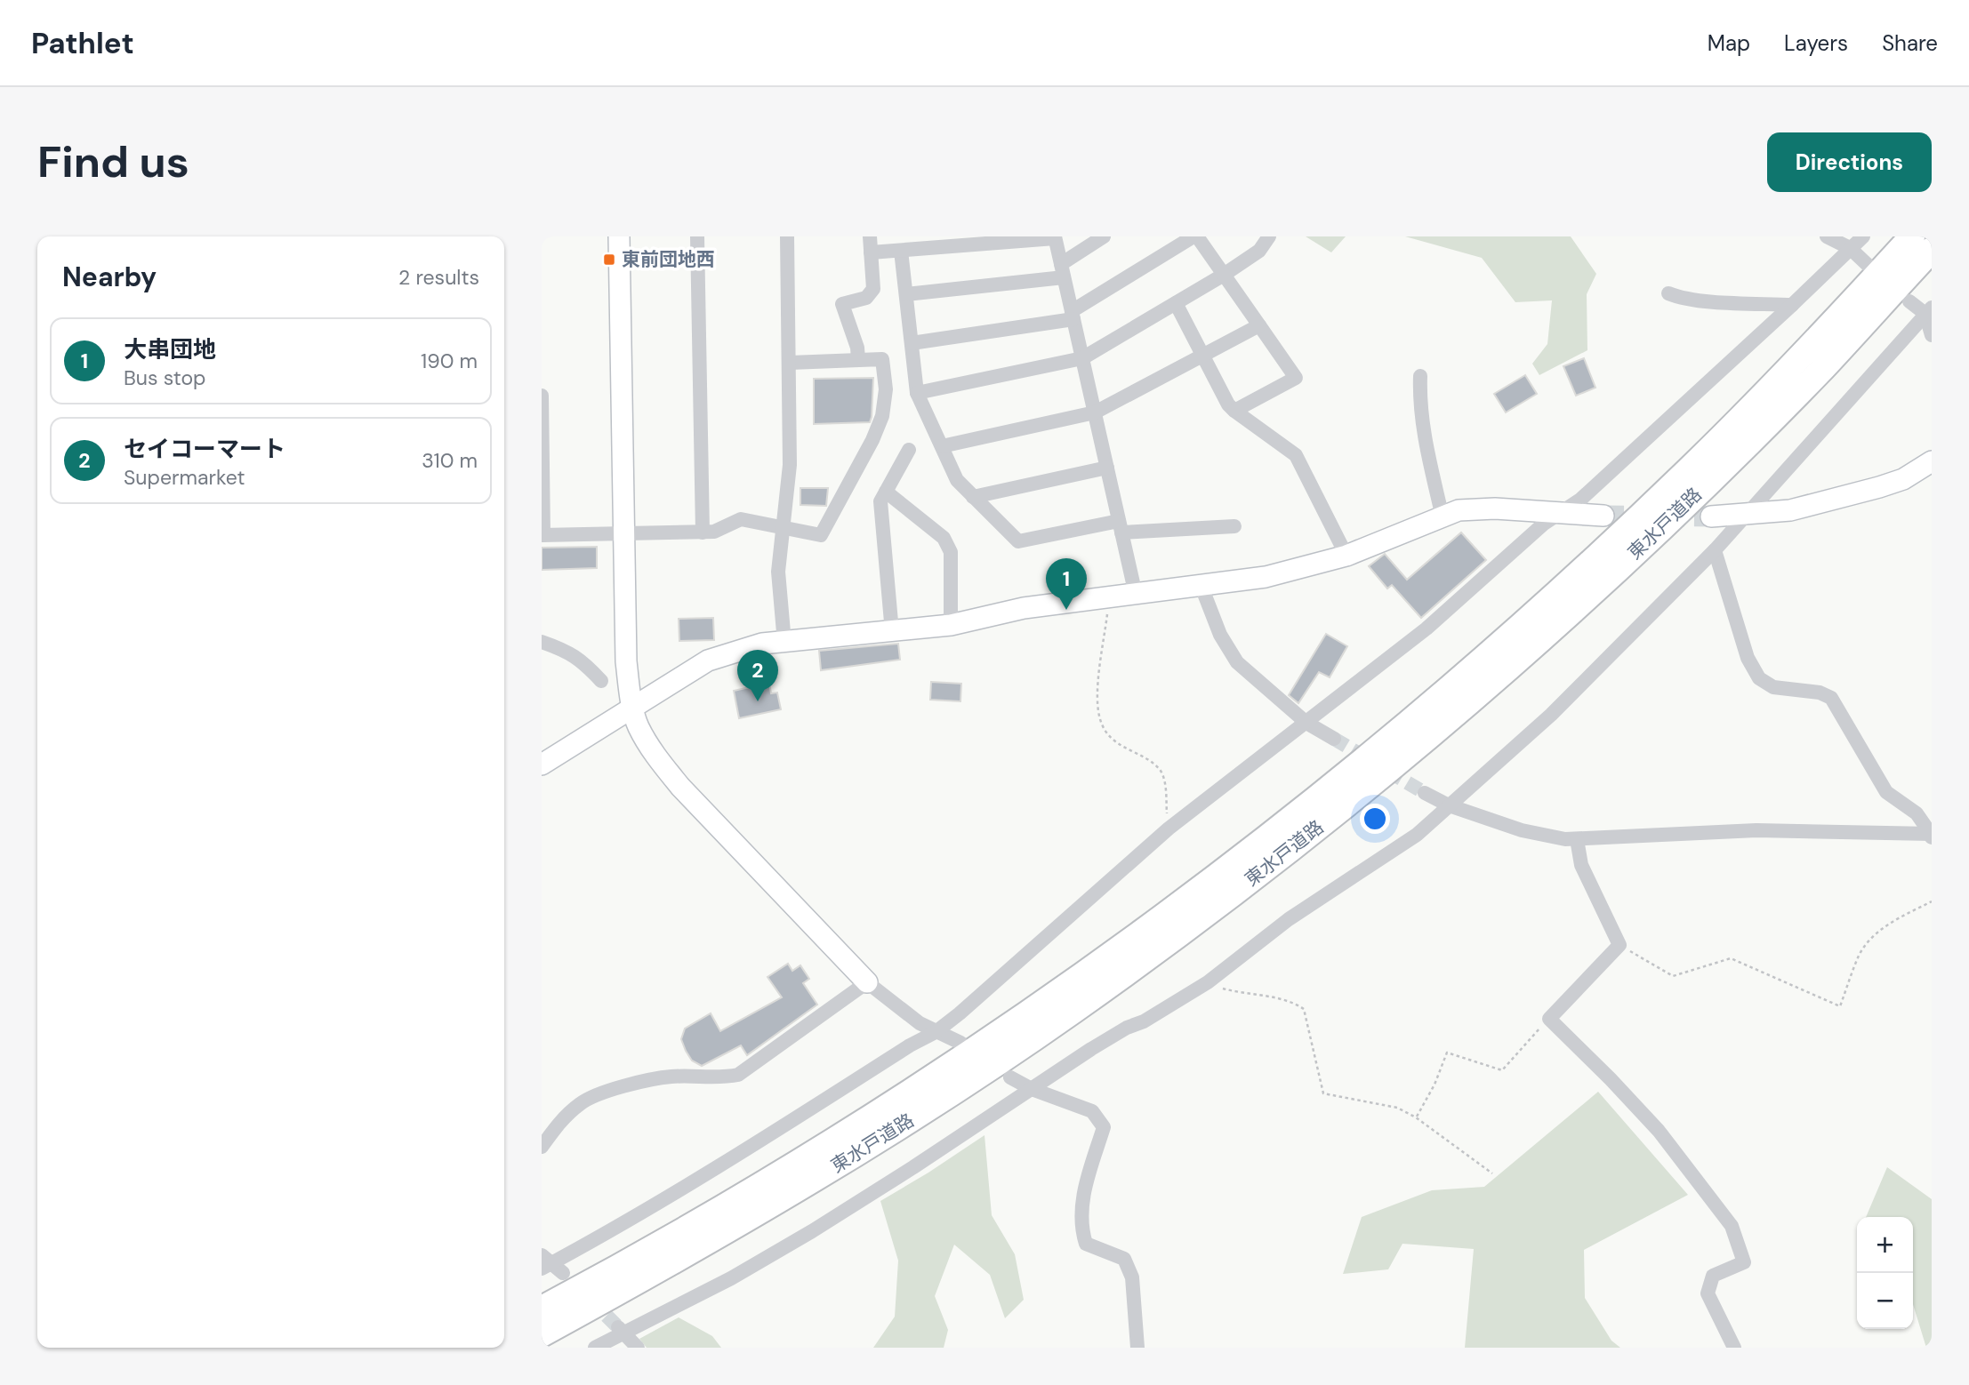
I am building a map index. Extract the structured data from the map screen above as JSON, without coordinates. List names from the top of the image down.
{
  "streets": {
    "highway": ["東水戸道路"]
  },
  "places": {
    "transit": ["東前団地西"]
  },
  "page": {
    "header": "Pathlet",
    "nav": ["Map", "Layers", "Share"],
    "buttons": "Directions",
    "title": "Find us",
    "heading": ["Nearby", "2 results"],
    "list": [
      {
        "mark": "1",
        "name": "大串団地",
        "note": "Bus stop",
        "value": "190 m"
      },
      {
        "mark": "2",
        "name": "セイコーマート",
        "note": "Supermarket",
        "value": "310 m"
      }
    ],
    "pins": ["1", "2"],
    "map_buttons": ["+", "−"]
  }
}
